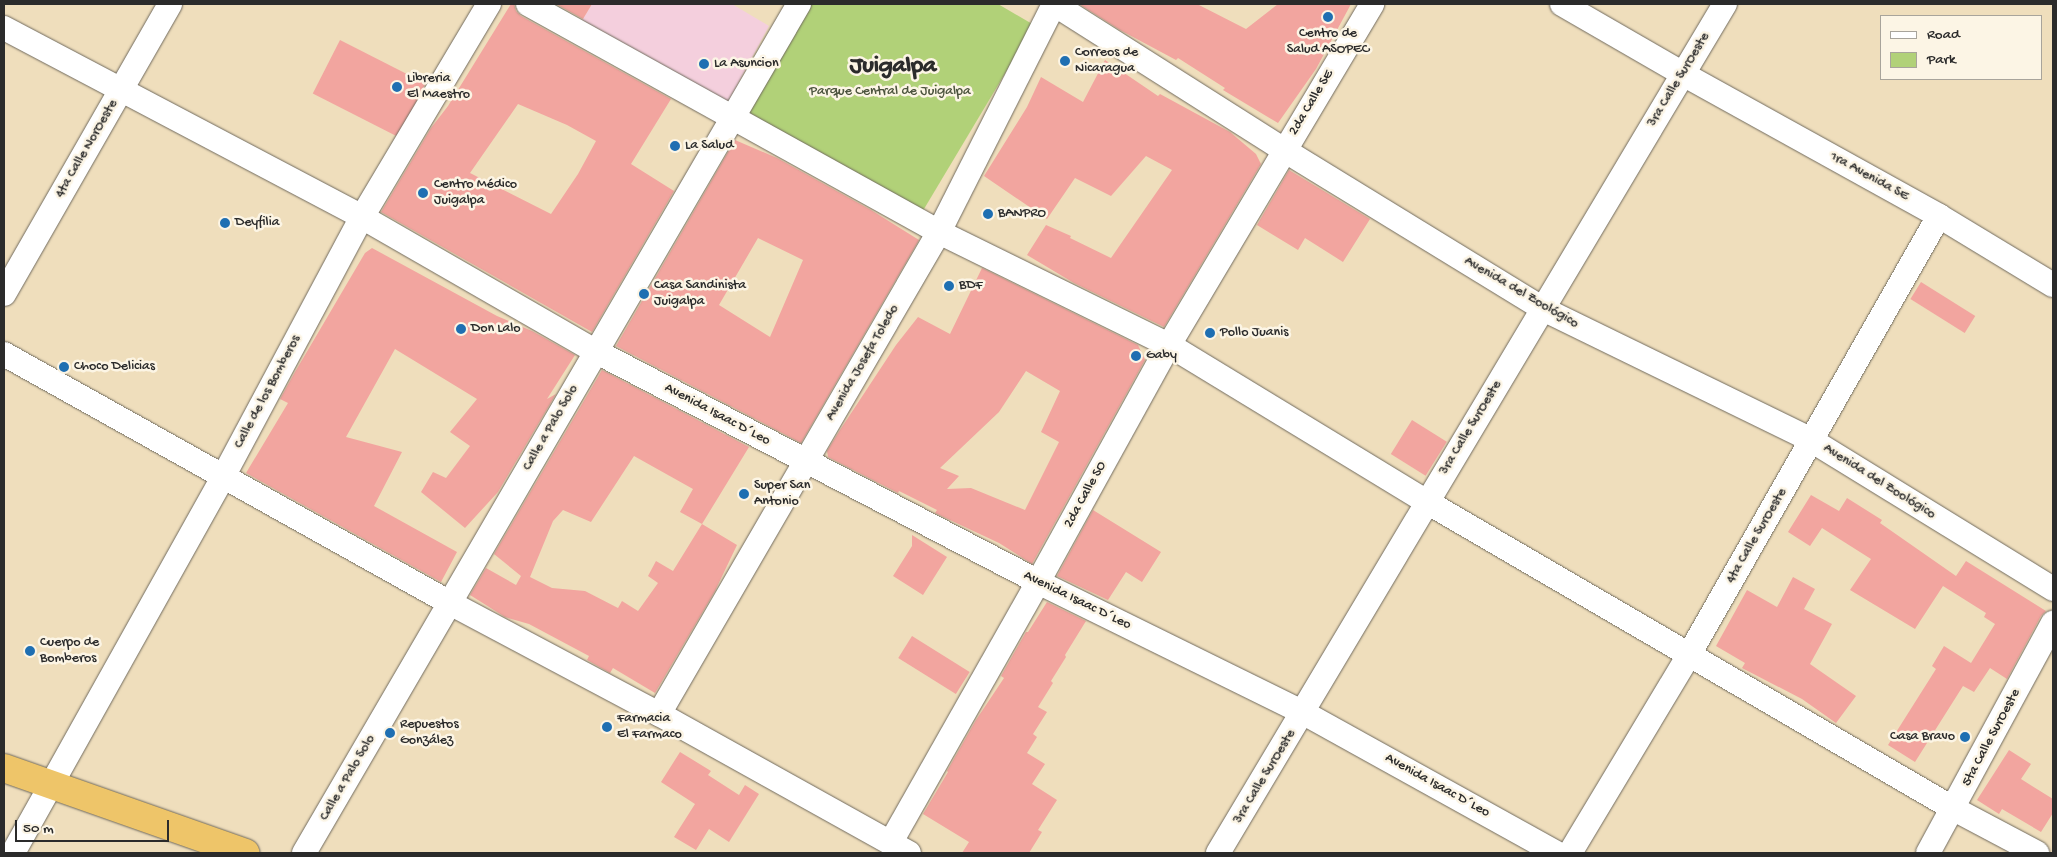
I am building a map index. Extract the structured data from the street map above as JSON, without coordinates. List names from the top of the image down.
{
  "streets": {
    "street": [
      "3ra Calle SurOeste",
      "2da Calle SE",
      "4ta Calle NorOeste",
      "1ra Avenida SE",
      "Avenida del Zoológico",
      "Avenida Josefa Toledo",
      "Calle de los Bomberos",
      "Avenida Isaac D´Leo",
      "Calle a Palo Solo",
      "2da Calle SO",
      "4ta Calle SurOeste",
      "5ta Calle SurOeste"
    ]
  },
  "crossings": [
    ["3ra Calle SurOeste", "1ra Avenida SE"],
    ["3ra Calle SurOeste", "Avenida del Zoológico"],
    ["3ra Calle SurOeste", "Avenida Isaac D´Leo"],
    ["2da Calle SE", "Avenida del Zoológico"],
    ["2da Calle SE", "2da Calle SO"],
    ["4ta Calle NorOeste", "Avenida Isaac D´Leo"],
    ["1ra Avenida SE", "4ta Calle SurOeste"],
    ["Avenida del Zoológico", "Avenida Josefa Toledo"],
    ["Avenida del Zoológico", "2da Calle SO"],
    ["Avenida del Zoológico", "4ta Calle SurOeste"],
    ["Avenida Josefa Toledo", "Avenida Isaac D´Leo"],
    ["Calle de los Bomberos", "Avenida Isaac D´Leo"],
    ["Avenida Isaac D´Leo", "Calle a Palo Solo"],
    ["Avenida Isaac D´Leo", "2da Calle SO"]
  ],
  "districts": ["Juigalpa"],
  "parks": ["Parque Central de Juigalpa"],
  "places": [
    "Centro de Salud ASOPEC",
    "Correos de Nicaragua",
    "La Asuncion",
    "Libreria El Maestro",
    "La Salud",
    "Centro Médico Juigalpa",
    "BANPRO",
    "Deyfilia",
    "BDF",
    "Casa Sandinista Juigalpa",
    "Don Lalo",
    "Pollo Juanis",
    "Gaby",
    "Choco Delicias",
    "Super San Antonio",
    "Cuerpo de Bomberos",
    "Farmacia El Farmaco",
    "Repuestos González",
    "Casa Bravo"
  ],
  "legend": ["Road", "Park"],
  "scale_bar": "50 m"
}
